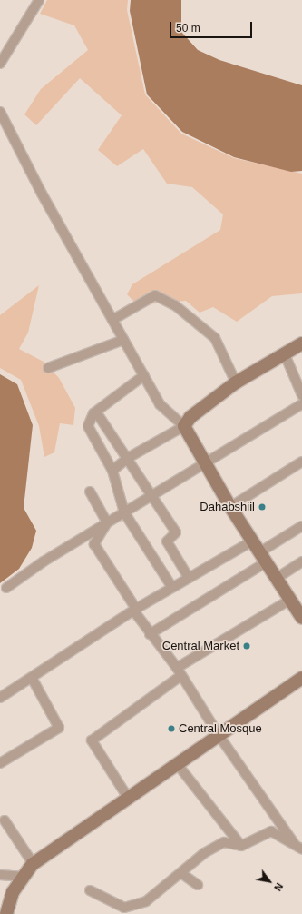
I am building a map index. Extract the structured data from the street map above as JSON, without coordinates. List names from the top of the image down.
{
  "places": ["Dahabshiil", "Central Market", "Central Mosque"],
  "scale_bar": "50 m",
  "north": "bottom right"
}
